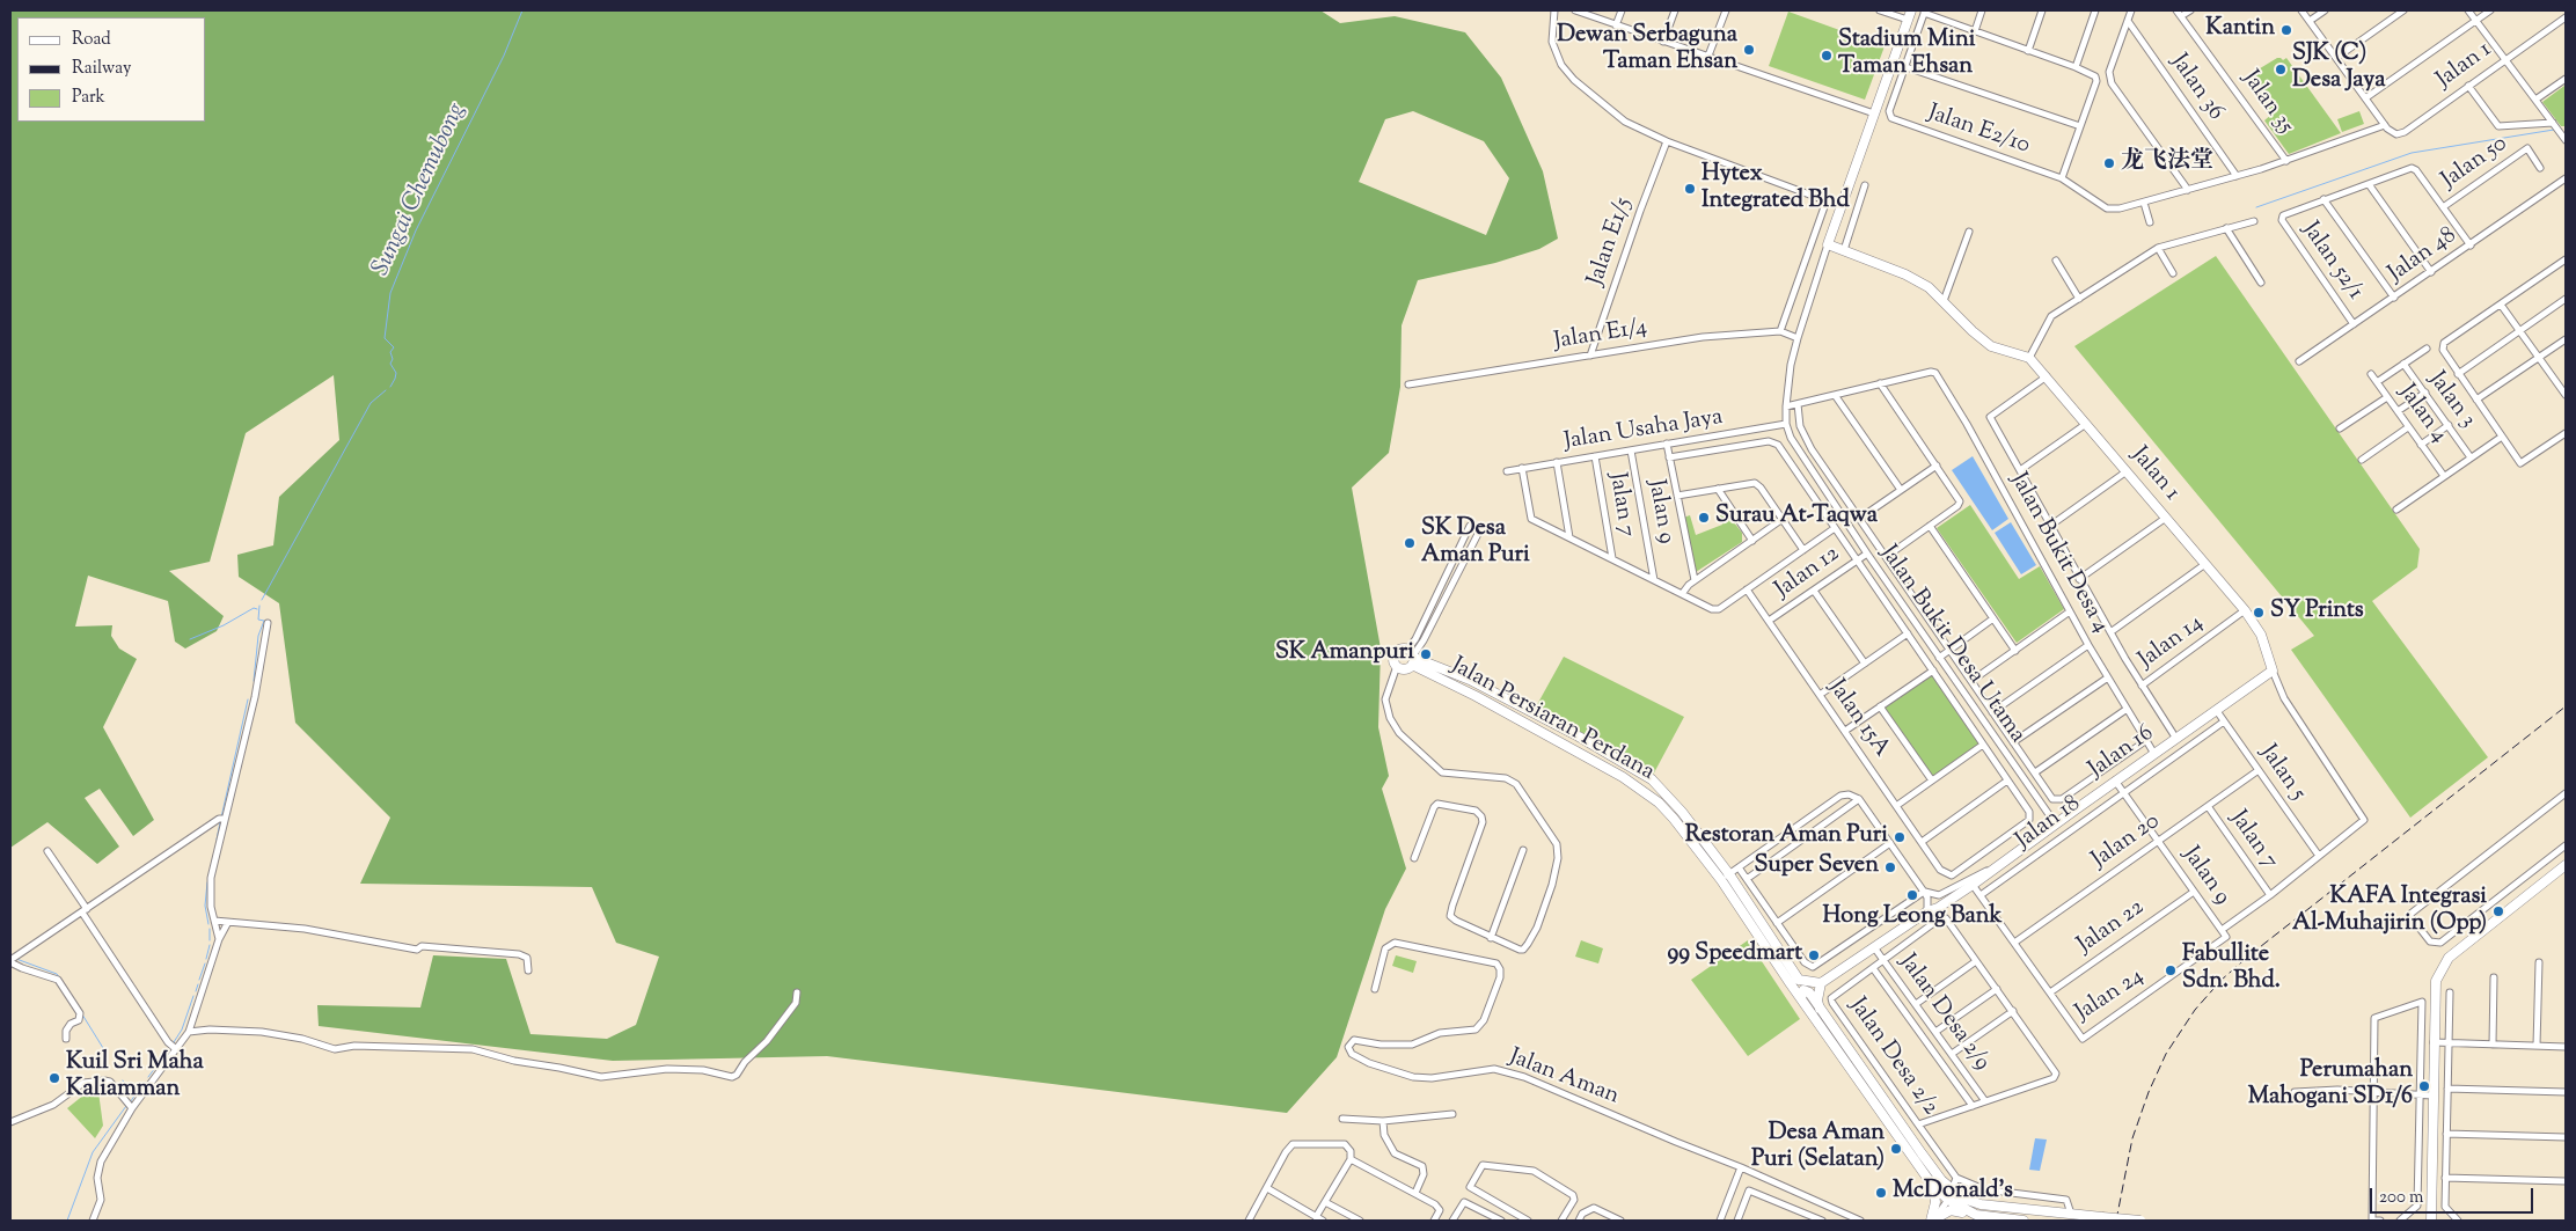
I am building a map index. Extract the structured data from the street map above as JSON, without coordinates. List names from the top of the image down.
{
  "streets": {
    "street": [
      "Jalan 1",
      "Jalan 36",
      "Jalan 35",
      "Jalan E2/10",
      "Jalan 50",
      "Jalan E1/5",
      "Jalan 48",
      "Jalan 52/1",
      "Jalan E1/4",
      "Jalan 3",
      "Jalan 4",
      "Jalan Usaha Jaya",
      "Jalan 7",
      "Jalan 9",
      "Jalan Bukit Desa 4",
      "Jalan 12",
      "Jalan 14",
      "Jalan Bukit Desa Utama",
      "Jalan 15A",
      "Jalan Persiaran Perdana",
      "Jalan 16",
      "Jalan 5",
      "Jalan 18",
      "Jalan 20",
      "Jalan 22",
      "Jalan 24",
      "Jalan Desa 2/9",
      "Jalan Desa 2/2",
      "Jalan Aman"
    ]
  },
  "crossings": [
    ["Jalan 1", "Jalan E2/10"],
    ["Jalan 1", "Jalan 14"],
    ["Jalan 1", "Jalan 16"],
    ["Jalan 1", "Jalan 5"],
    ["Jalan 36", "Jalan E2/10"],
    ["Jalan 35", "Jalan E2/10"],
    ["Jalan E1/5", "Jalan E1/4"],
    ["Jalan 48", "Jalan 52/1"],
    ["Jalan Usaha Jaya", "Jalan 7"],
    ["Jalan Usaha Jaya", "Jalan 9"],
    ["Jalan Usaha Jaya", "Jalan Bukit Desa Utama"],
    ["Jalan 7", "Jalan 20"],
    ["Jalan 9", "Jalan 16"],
    ["Jalan 9", "Jalan 18"],
    ["Jalan 9", "Jalan 20"],
    ["Jalan 9", "Jalan 22"],
    ["Jalan 9", "Jalan 24"],
    ["Jalan Bukit Desa 4", "Jalan Bukit Desa Utama"],
    ["Jalan Bukit Desa 4", "Jalan 16"],
    ["Jalan 12", "Jalan Bukit Desa Utama"],
    ["Jalan 12", "Jalan 15A"],
    ["Jalan 14", "Jalan 16"],
    ["Jalan Bukit Desa Utama", "Jalan 16"],
    ["Jalan 16", "Jalan 5"],
    ["Jalan 16", "Jalan 24"],
    ["Jalan 16", "Jalan Desa 2/9"],
    ["Jalan 5", "Jalan 18"],
    ["Jalan 5", "Jalan 20"],
    ["Jalan 18", "Jalan 24"],
    ["Jalan 20", "Jalan 24"],
    ["Jalan 22", "Jalan 24"],
    ["Jalan Desa 2/9", "Jalan Desa 2/2"]
  ],
  "water": ["Sungai Chemubong"],
  "places": [
    "Kantin",
    "Dewan Serbaguna Taman Ehsan",
    "Stadium Mini Taman Ehsan",
    "SJK (C) Desa Jaya",
    "龙飞法堂",
    "Hytex Integrated Bhd",
    "Surau At-Taqwa",
    "SK Desa Aman Puri",
    "SY Prints",
    "SK Amanpuri",
    "Restoran Aman Puri",
    "Super Seven",
    "Hong Leong Bank",
    "KAFA Integrasi Al-Muhajirin (Opp)",
    "99 Speedmart",
    "Fabullite Sdn. Bhd.",
    "Kuil Sri Maha Kaliamman",
    "Perumahan Mahogani SD1/6",
    "Desa Aman Puri (Selatan)",
    "McDonald's"
  ],
  "legend": ["Road", "Railway", "Park"],
  "scale_bar": "200 m"
}
